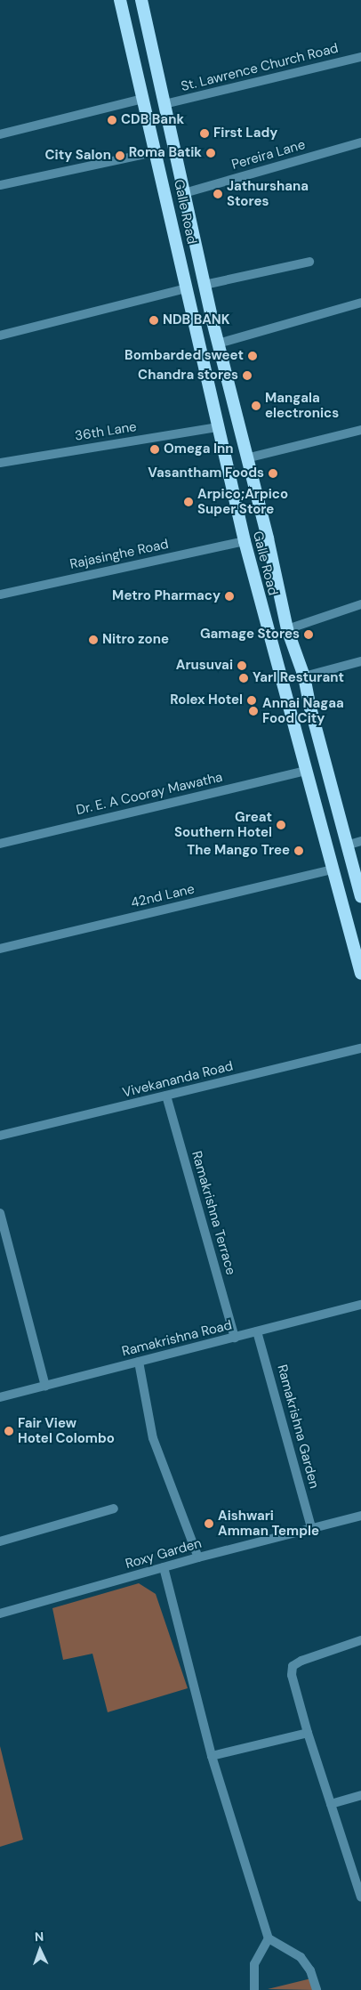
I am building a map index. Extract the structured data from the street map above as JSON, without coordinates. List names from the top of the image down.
{
  "streets": {
    "highway": ["Galle Road"],
    "street": [
      "St. Lawrence Church Road",
      "Pereira Lane",
      "36th Lane",
      "Rajasinghe Road",
      "Dr. E. A Cooray Mawatha",
      "42nd Lane",
      "Vivekananda Road",
      "Ramakrishna Terrace",
      "Ramakrishna Road",
      "Ramakrishna Garden",
      "Roxy Garden"
    ]
  },
  "crossings": [
    ["St. Lawrence Church Road", "Galle Road"],
    ["Pereira Lane", "Galle Road"],
    ["Galle Road", "36th Lane"],
    ["Galle Road", "Rajasinghe Road"],
    ["Galle Road", "Dr. E. A Cooray Mawatha"],
    ["Galle Road", "42nd Lane"],
    ["Vivekananda Road", "Ramakrishna Terrace"],
    ["Ramakrishna Terrace", "Ramakrishna Road"],
    ["Ramakrishna Road", "Ramakrishna Garden"],
    ["Ramakrishna Garden", "Roxy Garden"]
  ],
  "places": [
    "CDB Bank",
    "First Lady",
    "Roma Batik",
    "City Salon",
    "Jathurshana Stores",
    "NDB BANK",
    "Bombarded sweet",
    "Chandra stores",
    "Mangala electronics",
    "Omega Inn",
    "Vasantham Foods",
    "Arpico;Arpico Super Store",
    "Metro Pharmacy",
    "Gamage Stores",
    "Nitro zone",
    "Arusuvai",
    "Yarl Resturant",
    "Rolex Hotel",
    "Annai Nagaa Food City",
    "Great Southern Hotel",
    "The Mango Tree",
    "Fair View Hotel Colombo",
    "Aishwari Amman Temple"
  ],
  "north": "top"
}
